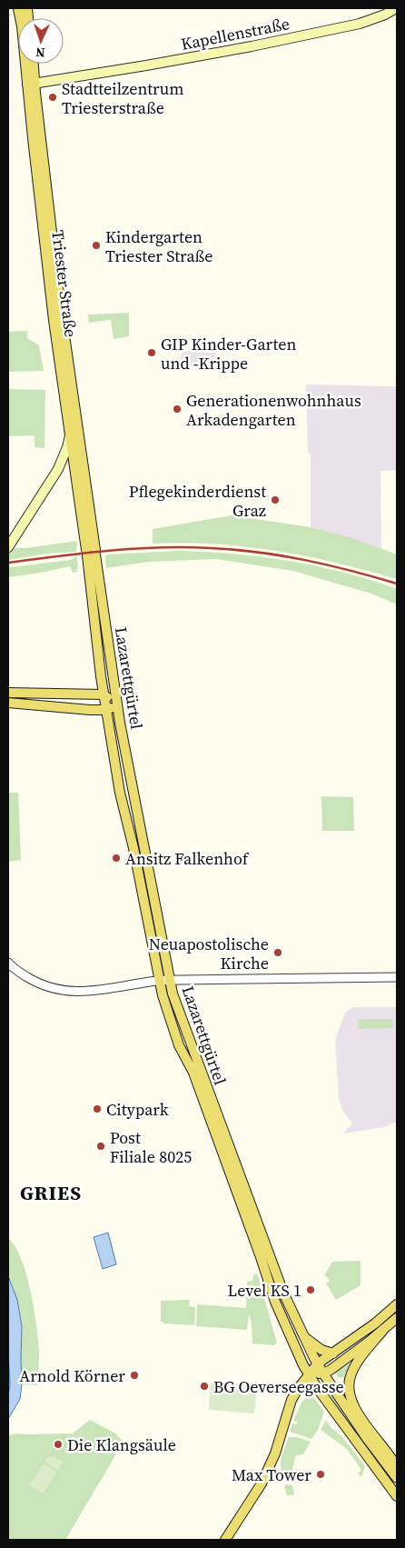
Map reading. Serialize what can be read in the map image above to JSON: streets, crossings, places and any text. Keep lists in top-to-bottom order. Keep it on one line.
{"streets":{"main road":["Kapellenstraße","Triester Straße","Lazarettgürtel"]},"crossings":[["Kapellenstraße","Triester Straße"],["Triester Straße","Lazarettgürtel"]],"districts":["GRIES"],"places":["Stadtteilzentrum Triesterstraße","Kindergarten Triester Straße","GIP Kinder-Garten und -Krippe","Generationenwohnhaus Arkadengarten","Pflegekinderdienst Graz","Ansitz Falkenhof","Neuapostolische Kirche","Citypark","Post Filiale 8025","Level KS 1","Arnold Körner","BG Oeverseegasse","Die Klangsäule","Max Tower"],"north":"bottom"}
